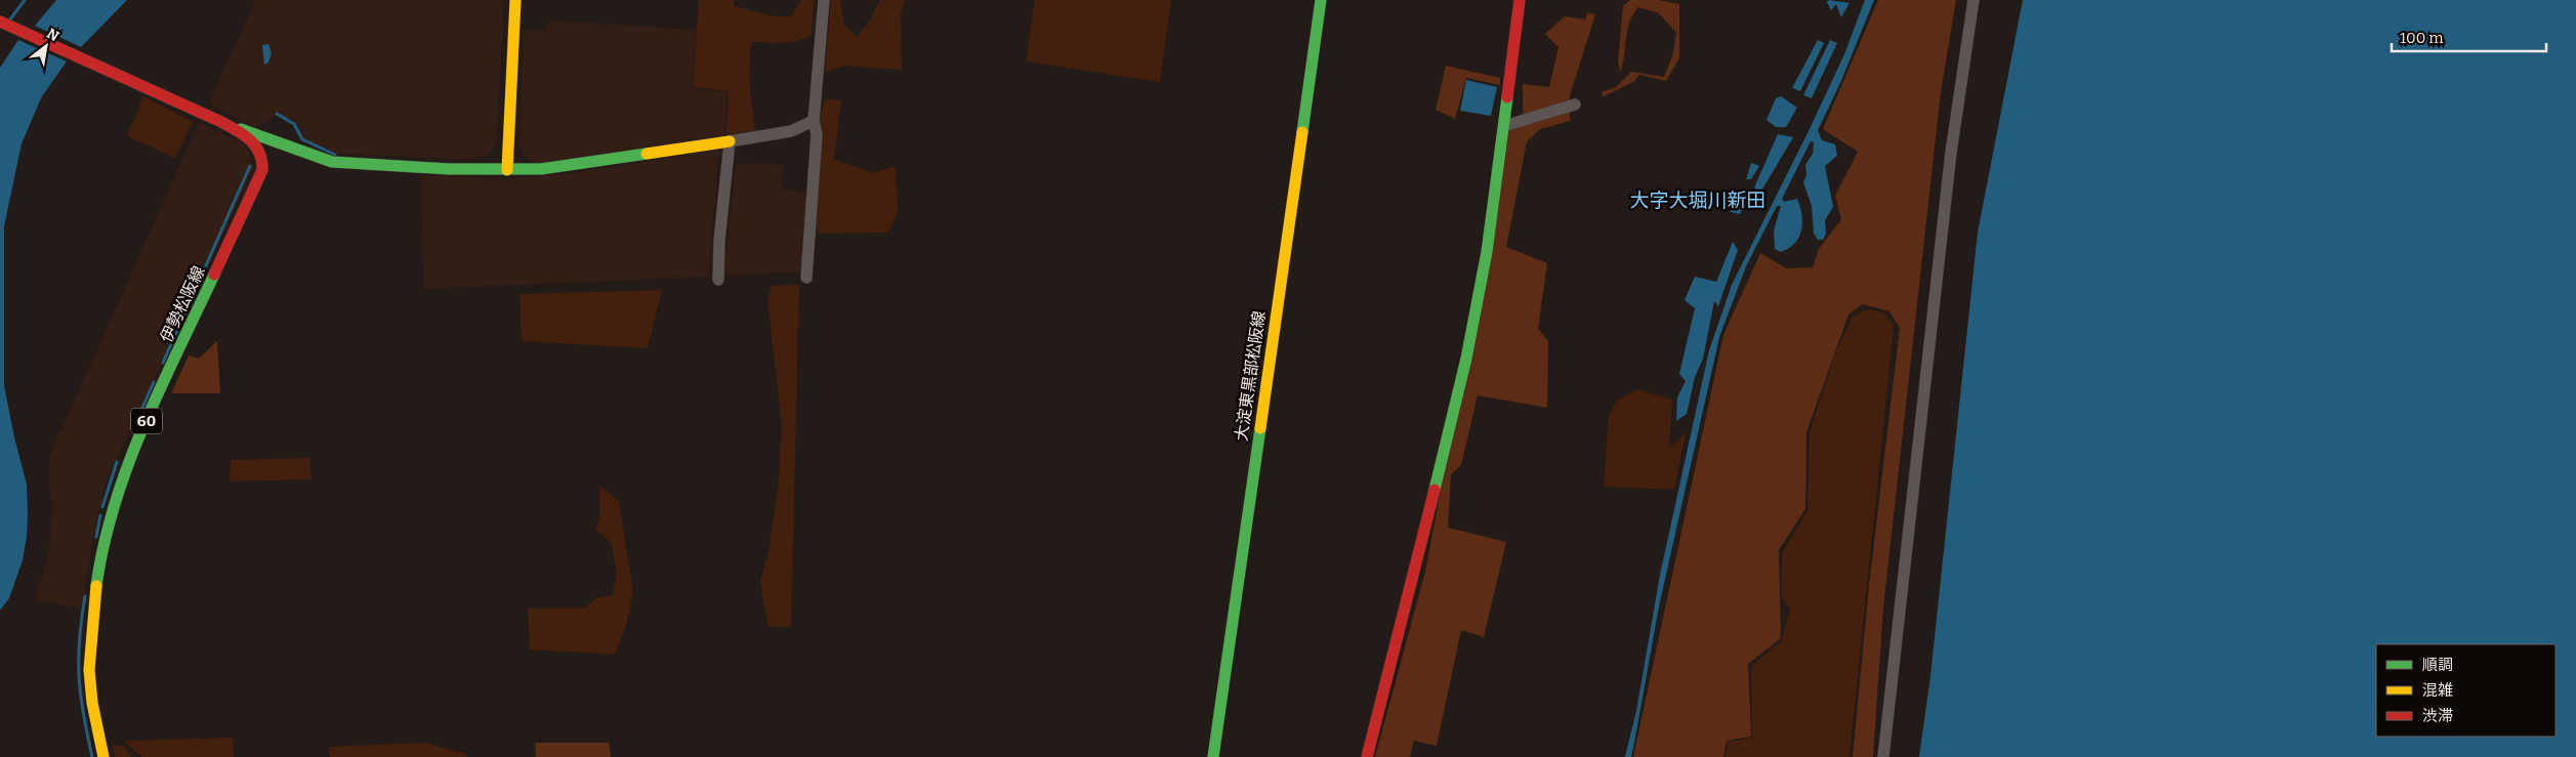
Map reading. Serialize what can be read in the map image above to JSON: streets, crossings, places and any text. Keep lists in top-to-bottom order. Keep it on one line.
{"streets":{"main road":["伊勢松阪線","大淀東黒部松阪線","60"]},"districts":["大字大堀川新田"],"legend":["順調","混雑","渋滞"],"scale_bar":"100 m","north":"top right"}
